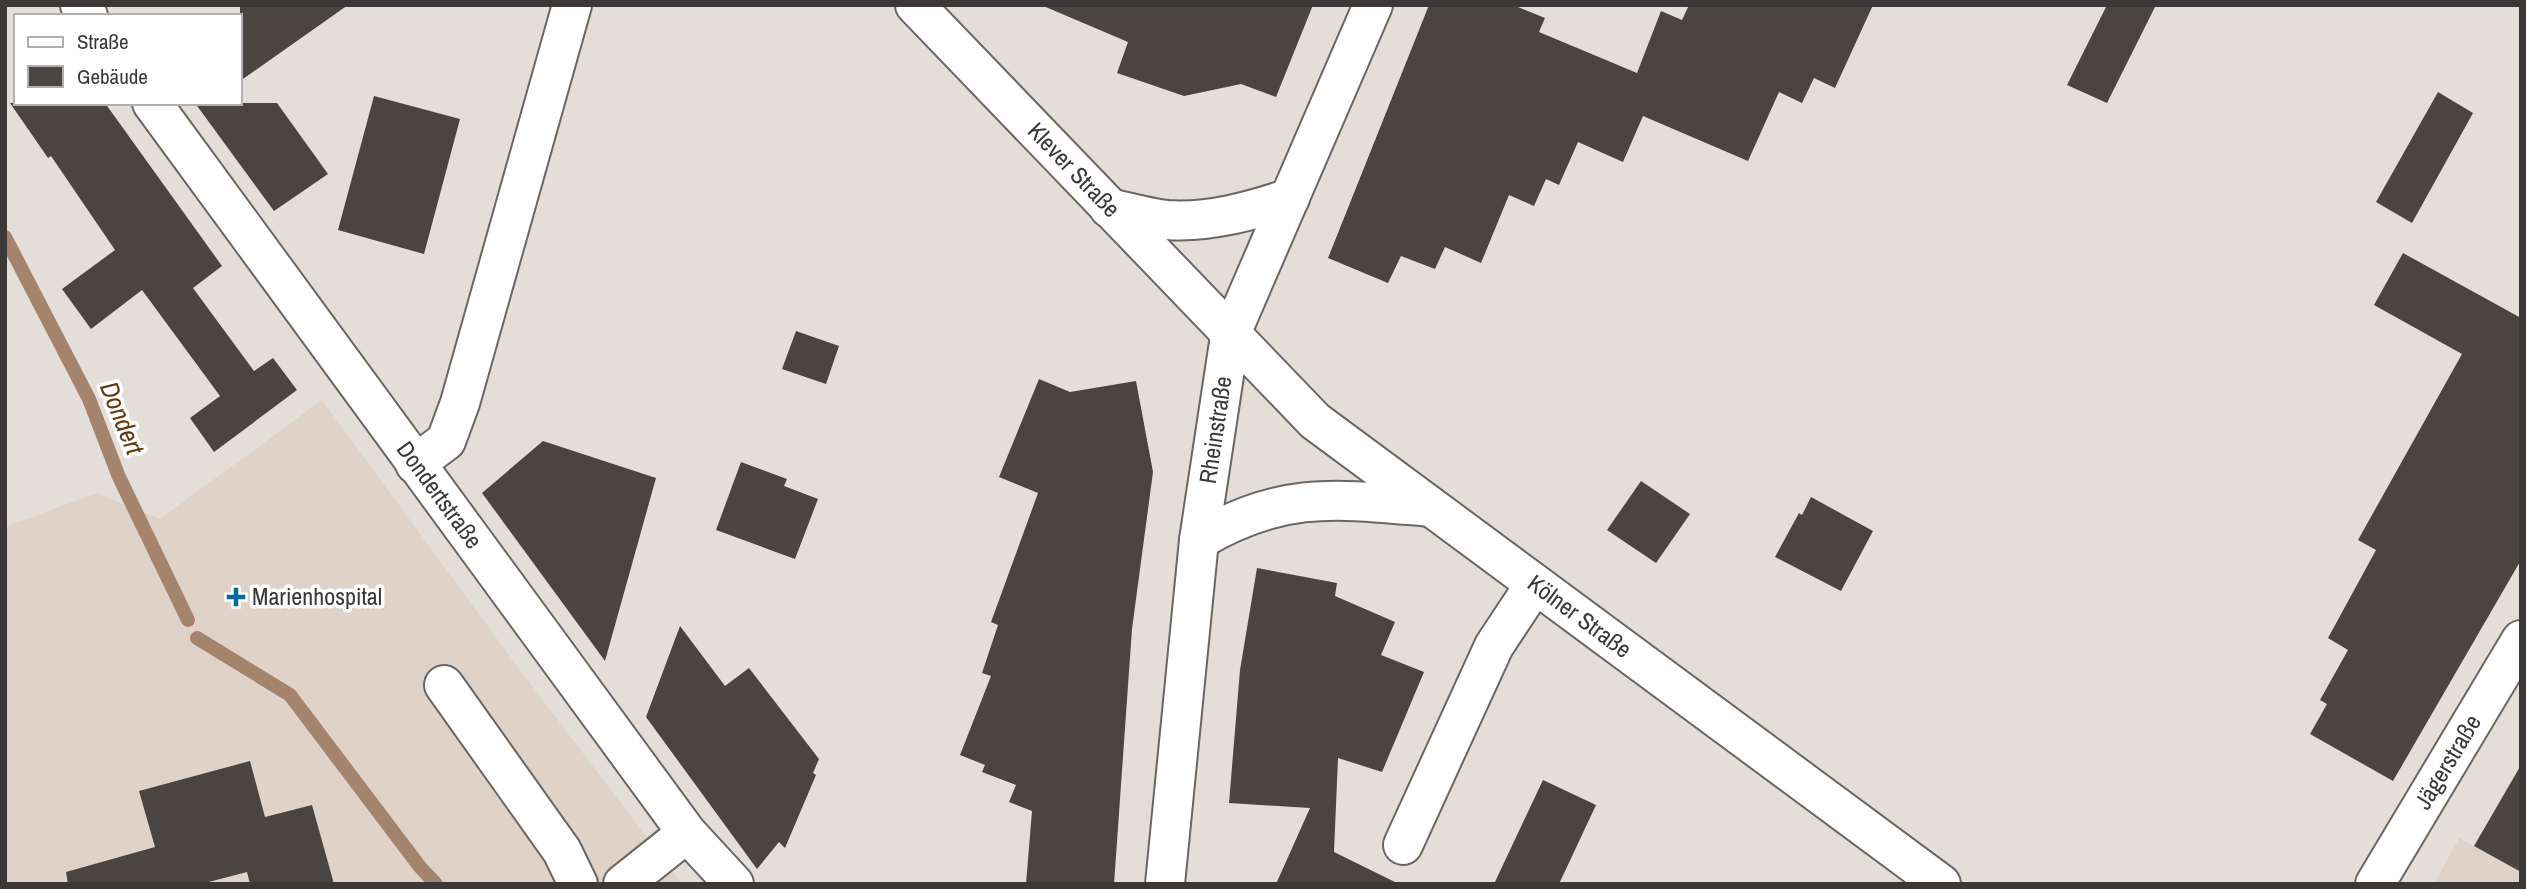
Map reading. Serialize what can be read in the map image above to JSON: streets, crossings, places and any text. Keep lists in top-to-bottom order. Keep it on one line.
{"streets":{"main road":["Klever Straße","Rheinstraße","Dondertstraße","Kölner Straße","Jägerstraße"]},"crossings":[["Klever Straße","Rheinstraße"],["Klever Straße","Kölner Straße"],["Rheinstraße","Kölner Straße"]],"water":["Dondert"],"places":{"health":["Marienhospital"]},"legend":["Straße","Gebäude"]}
